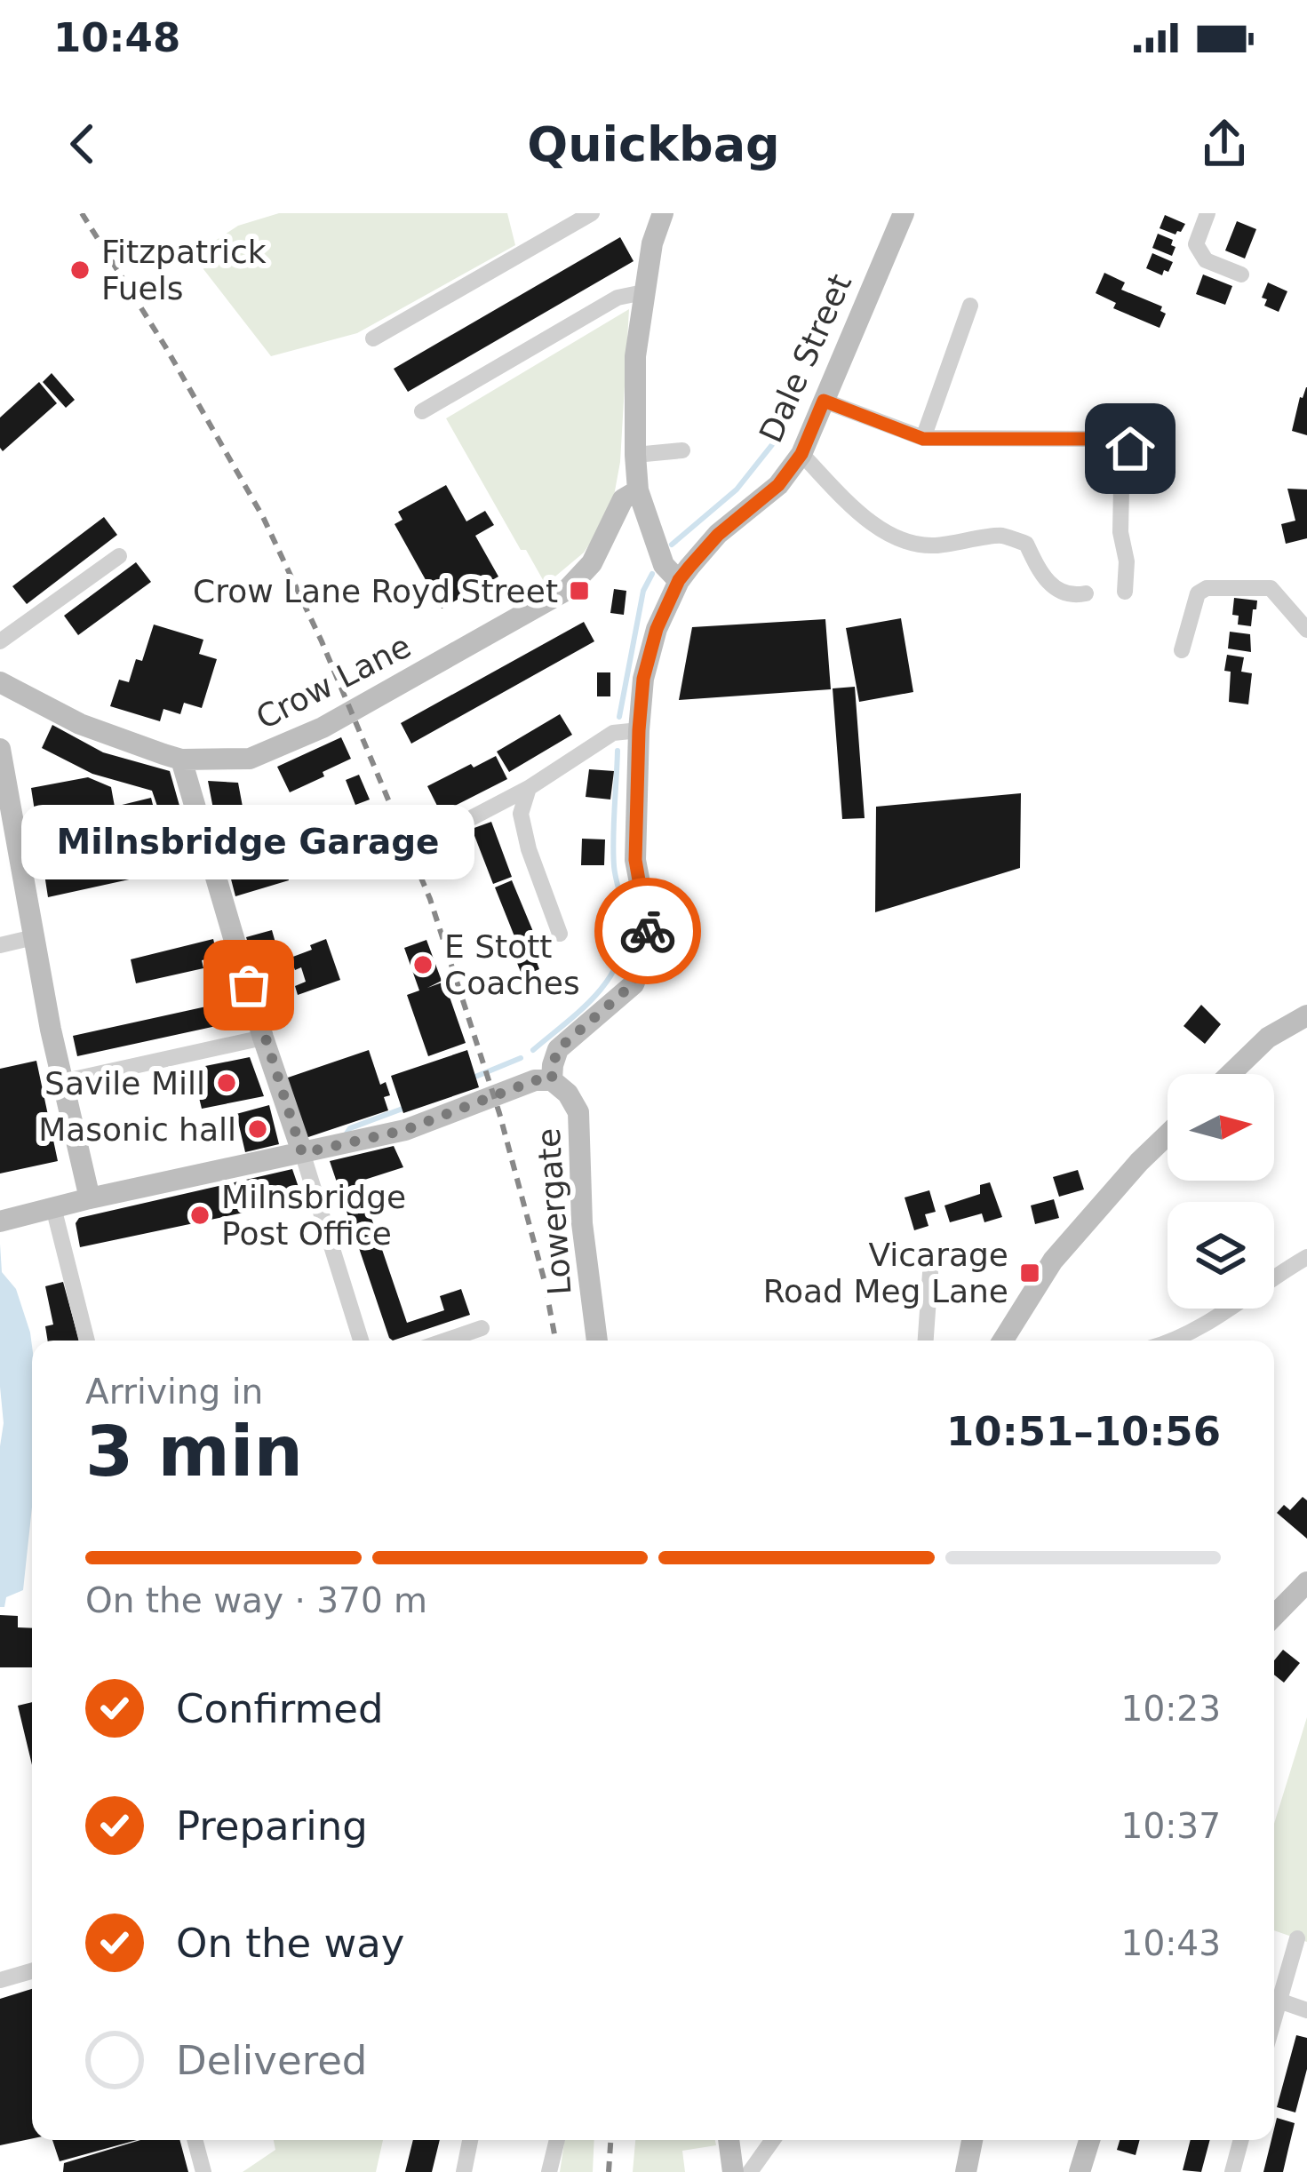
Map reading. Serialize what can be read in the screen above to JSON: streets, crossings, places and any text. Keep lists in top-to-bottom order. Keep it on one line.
{"streets":{"street":["Dale Street","Crow Lane","Lowergate"]},"crossings":[["Dale Street","Lowergate"]],"places":{"other":["Fitzpatrick Fuels","E Stott Coaches","Milnsbridge Garage","Savile Mill","Masonic hall","Milnsbridge Post Office"],"transit":["Crow Lane Royd Street","Vicarage Road Meg Lane"]},"north":"right","page":{"status":"10:48","header":"Quickbag","bubble":"Milnsbridge Garage","heading":["3 min","Arriving in","10:51–10:56"],"bar":"On the way · 370 m","list":[["Confirmed","10:23"],["Preparing","10:37"],["On the way","10:43"],"Delivered"]}}
